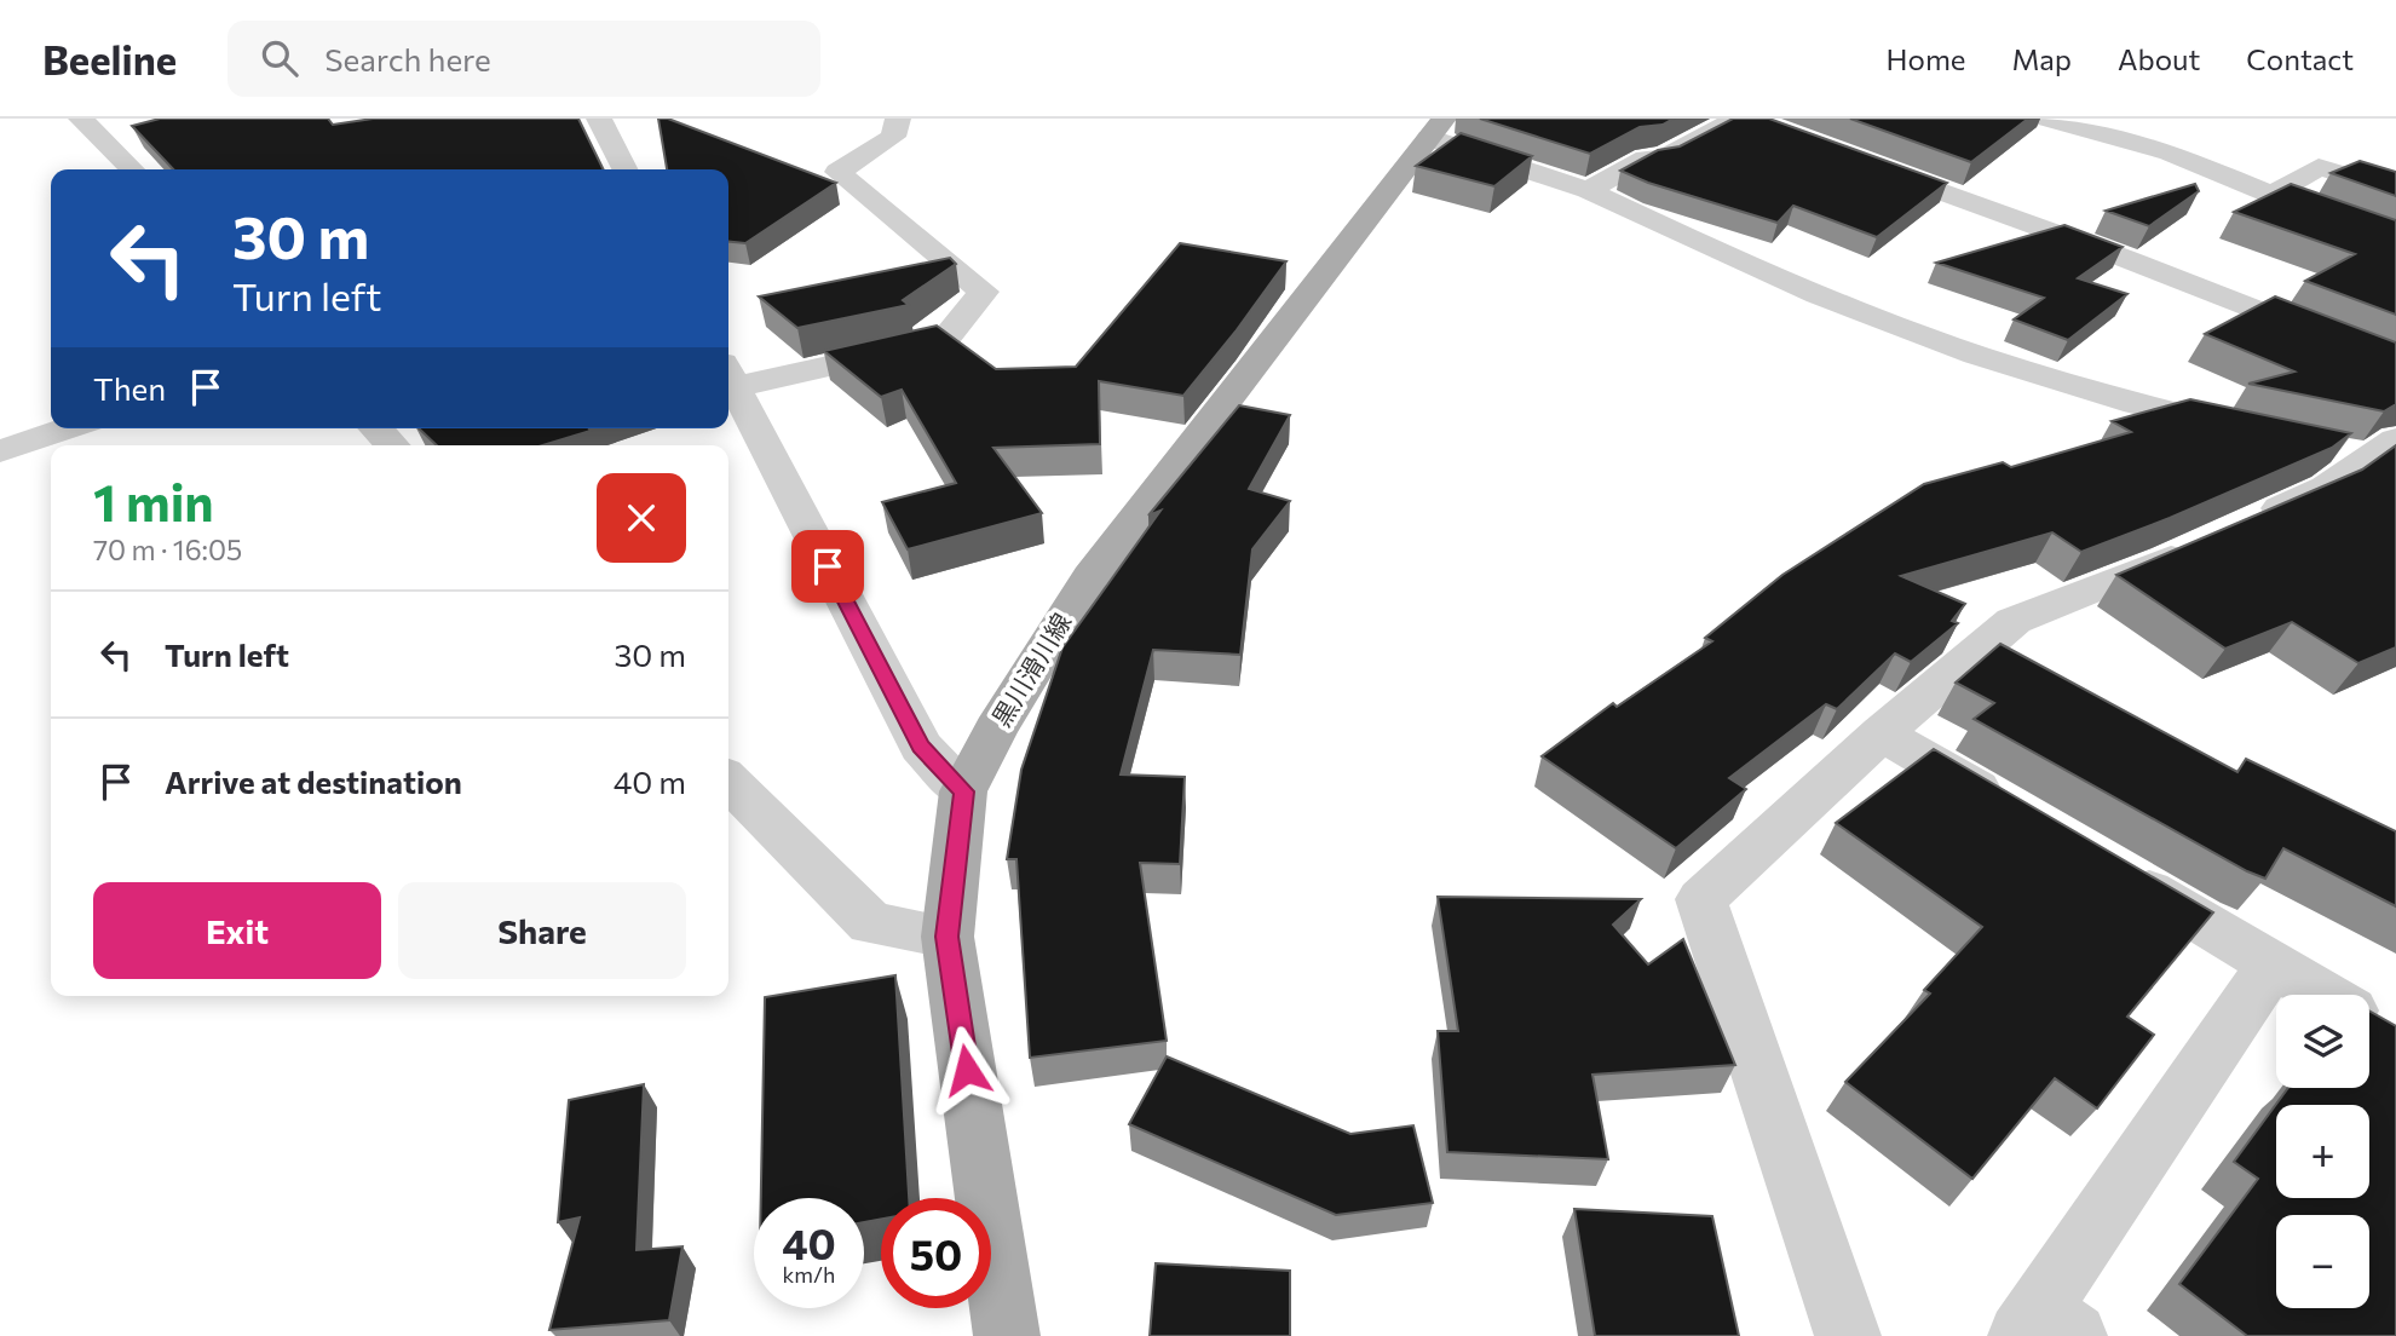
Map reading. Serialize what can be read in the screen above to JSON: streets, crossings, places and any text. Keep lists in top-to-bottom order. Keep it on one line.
{"streets":{"main road":["黒川滑川線"]},"page":{"header":"Beeline","search":"Search here","nav":["Home","Map","About","Contact"],"turn":["30 m","Turn left"],"then":"Then","heading":["1 min","70 m · 16:05"],"list":[{"name":"Turn left","value":"30 m"},{"name":"Arrive at destination","value":"40 m"}],"buttons":["Exit","Share"],"map_buttons":["+","−"],"speed":"40 km/h","limit":"50"}}
